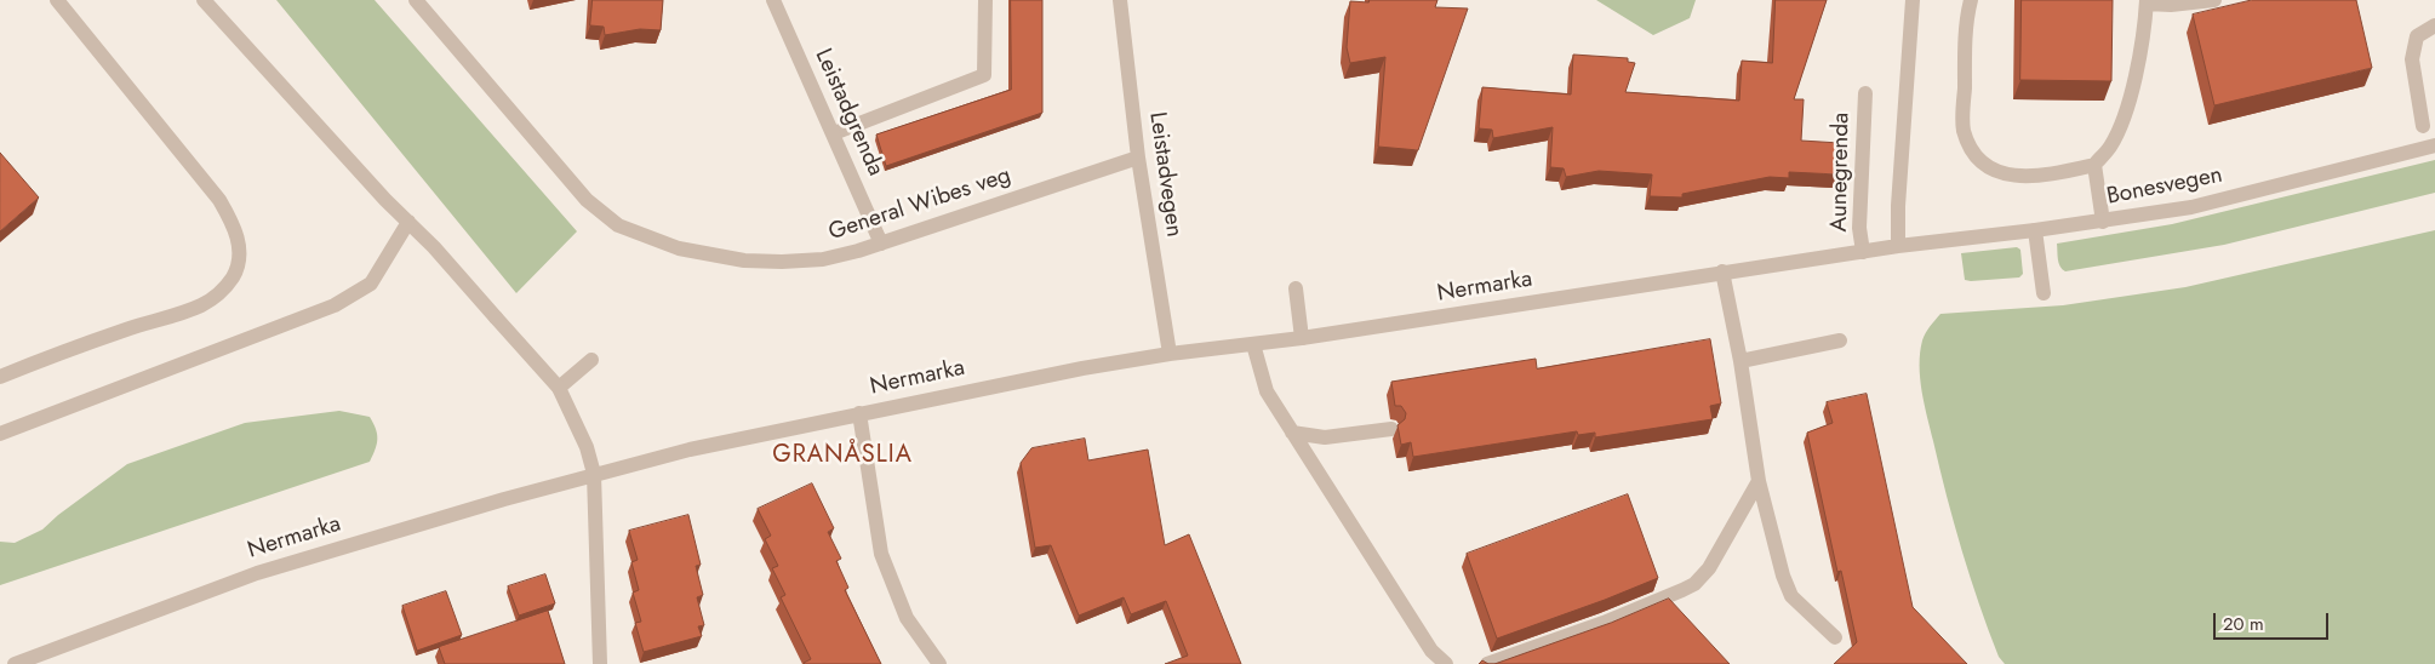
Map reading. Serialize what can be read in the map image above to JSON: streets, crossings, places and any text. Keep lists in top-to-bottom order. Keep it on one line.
{"streets":{"street":["Leistadgrenda","Aunegrenda","Leistadvegen","Bonesvegen","General Wibes veg","Nermarka"]},"crossings":[["Leistadgrenda","General Wibes veg"],["Aunegrenda","Nermarka"],["Leistadvegen","General Wibes veg"],["Leistadvegen","Nermarka"],["Bonesvegen","Nermarka"]],"districts":["GRANÅSLIA"],"scale_bar":"20 m"}
